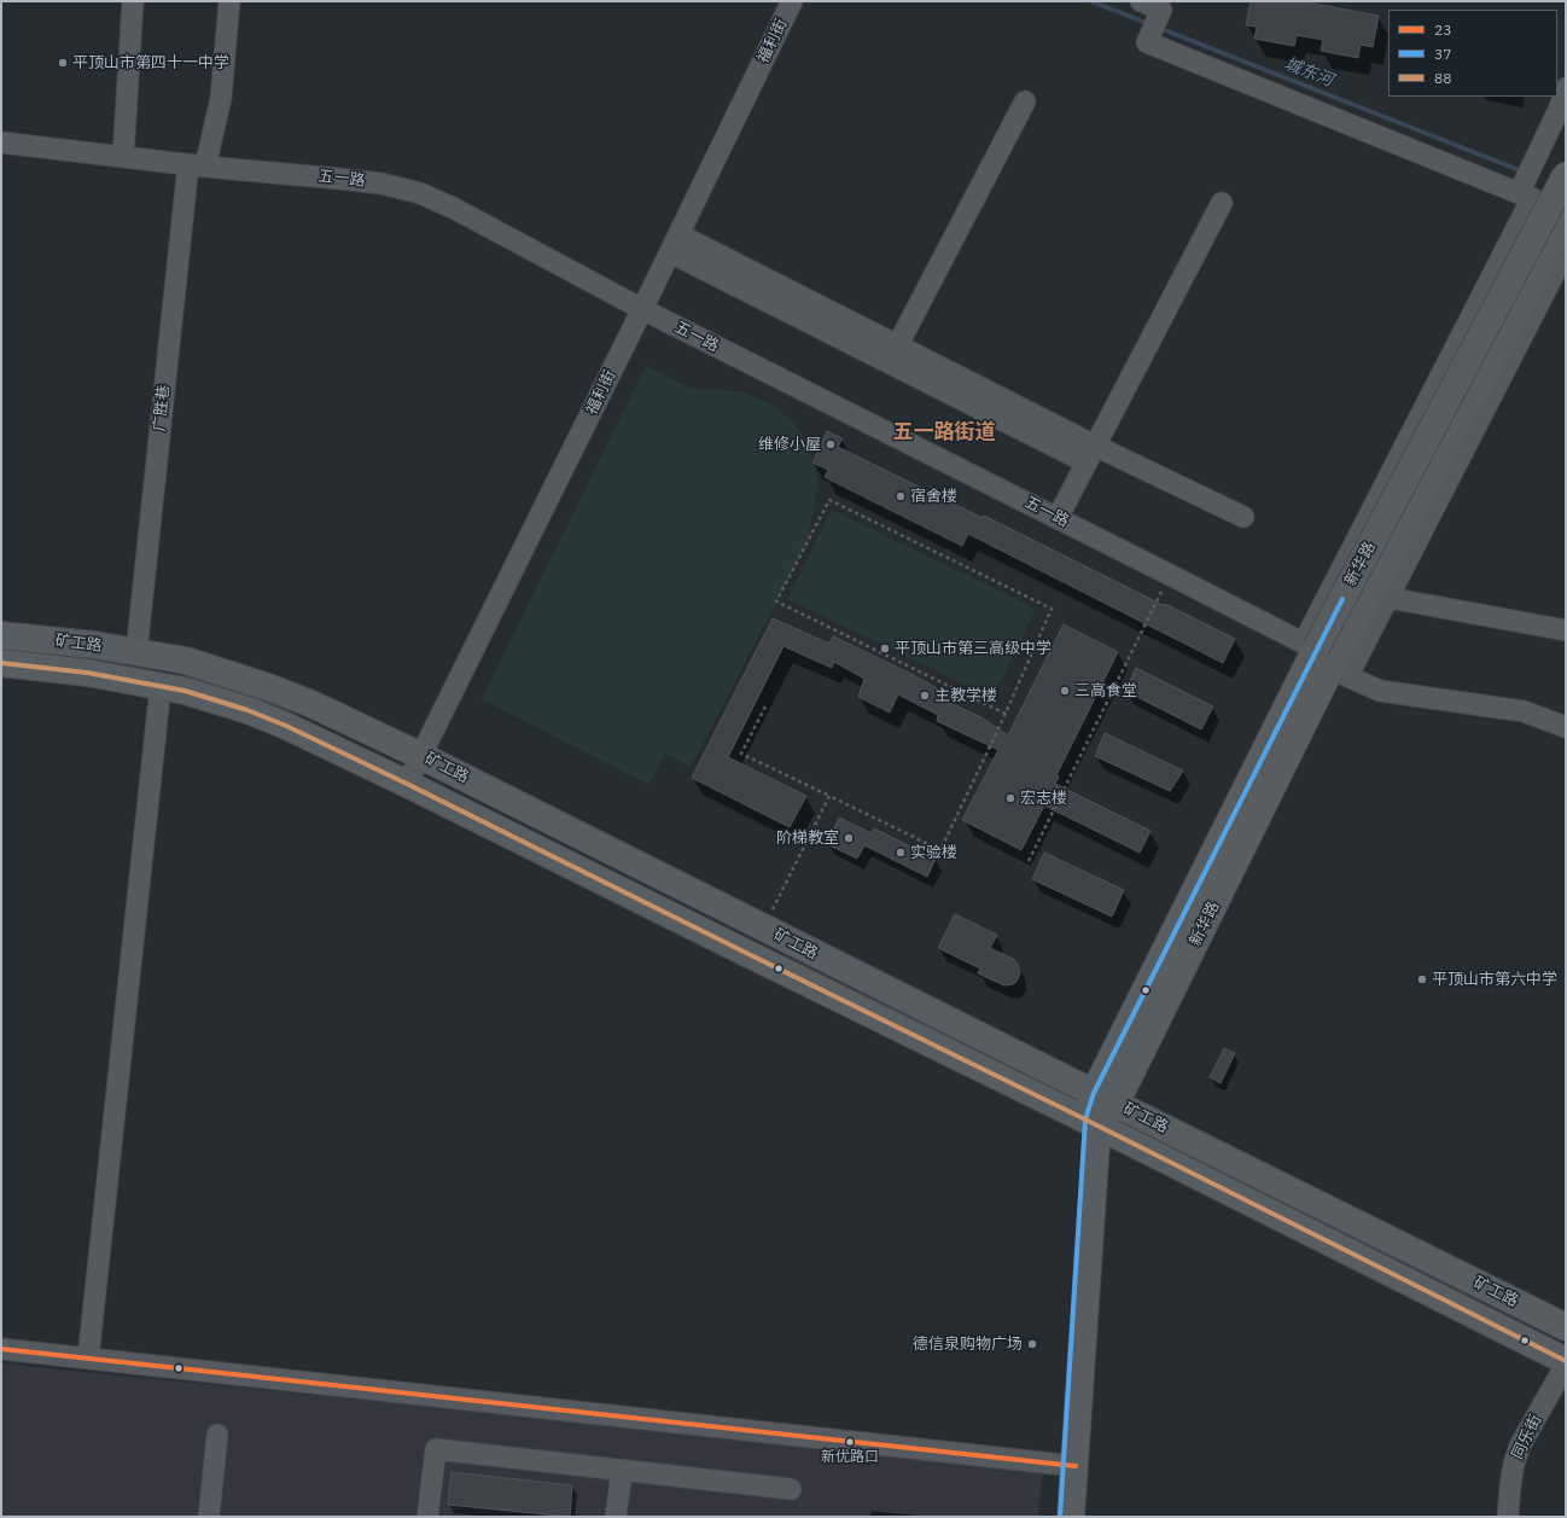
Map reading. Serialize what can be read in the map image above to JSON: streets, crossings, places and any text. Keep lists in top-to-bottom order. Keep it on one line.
{"streets":{"main road":["新华路","矿工路"],"street":["福利街","五一路","广胜巷","同乐街"]},"crossings":[["福利街","五一路"],["福利街","矿工路"],["五一路","广胜巷"],["五一路","新华路"],["广胜巷","矿工路"],["新华路","矿工路"],["矿工路","同乐街"]],"districts":["五一路街道"],"water":["城东河"],"places":["平顶山市第四十一中学","维修小屋","宿舍楼","平顶山市第三高级中学","三高食堂","主教学楼","宏志楼","阶梯教室","实验楼","平顶山市第六中学","德信泉购物广场","新优路口"],"lines":["transit line 37","transit line 88","transit line 23"],"legend":["23","37","88"]}
